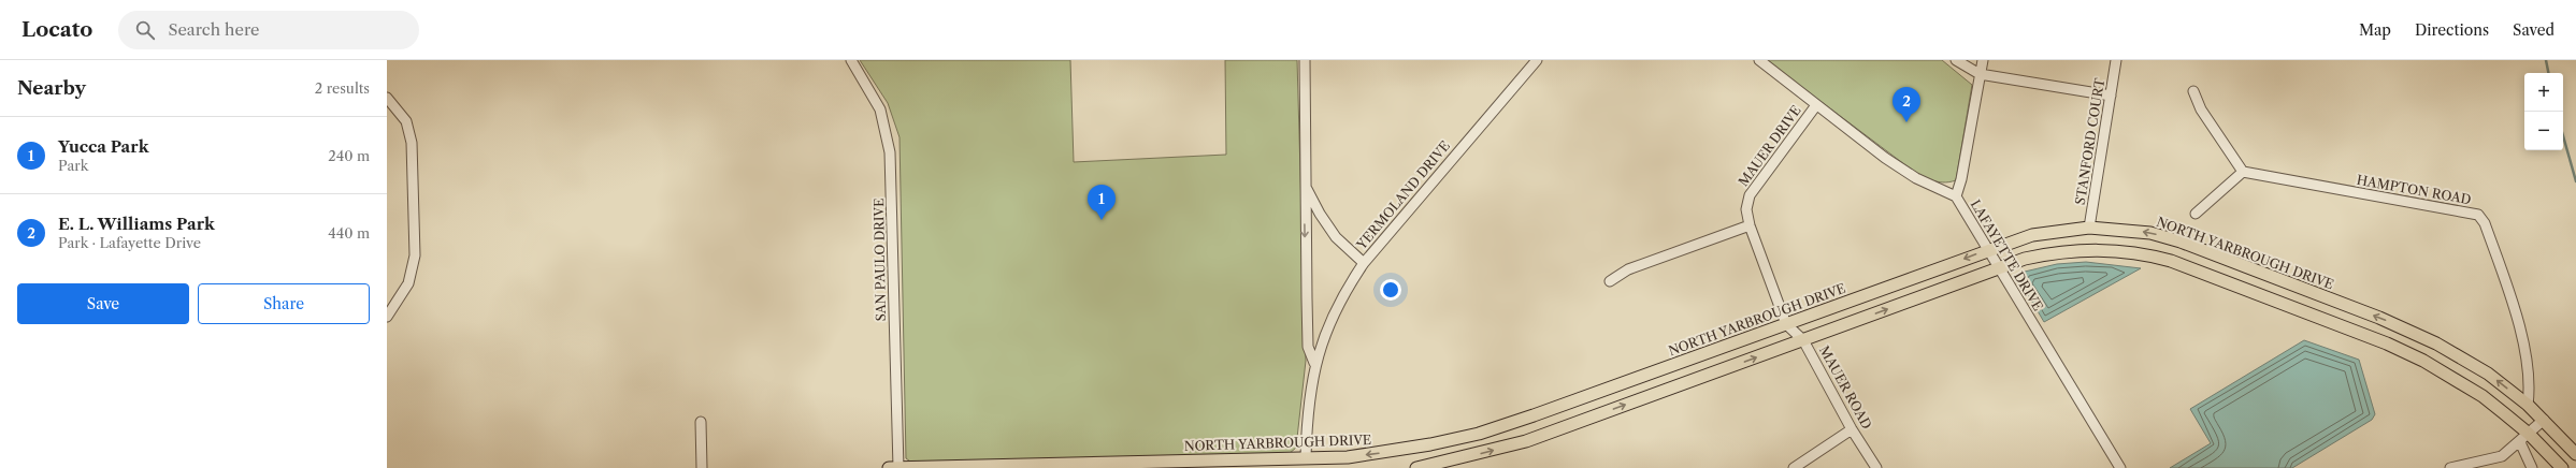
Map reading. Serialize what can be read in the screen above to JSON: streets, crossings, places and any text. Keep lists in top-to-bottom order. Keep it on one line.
{"streets":{"main road":["NORTH YARBROUGH DRIVE"],"street":["STANFORD COURT","MAUER DRIVE","HAMPTON ROAD","YERMOLAND DRIVE","LAFAYETTE DRIVE","SAN PAULO DRIVE","MAUER ROAD"]},"crossings":[["STANFORD COURT","NORTH YARBROUGH DRIVE"],["MAUER DRIVE","NORTH YARBROUGH DRIVE"],["MAUER DRIVE","LAFAYETTE DRIVE"],["MAUER DRIVE","MAUER ROAD"],["HAMPTON ROAD","NORTH YARBROUGH DRIVE"],["YERMOLAND DRIVE","NORTH YARBROUGH DRIVE"],["NORTH YARBROUGH DRIVE","LAFAYETTE DRIVE"],["NORTH YARBROUGH DRIVE","SAN PAULO DRIVE"],["NORTH YARBROUGH DRIVE","MAUER ROAD"]],"page":{"header":"Locato","search":"Search here","nav":["Map","Directions","Saved"],"heading":["Nearby","2 results"],"map_buttons":["+","−"],"pins":["2","1"],"list":[{"mark":"1","name":"Yucca Park","note":"Park","value":"240 m"},{"mark":"2","name":"E. L. Williams Park","note":"Park · Lafayette Drive","value":"440 m"}],"buttons":["Save","Share"]}}
